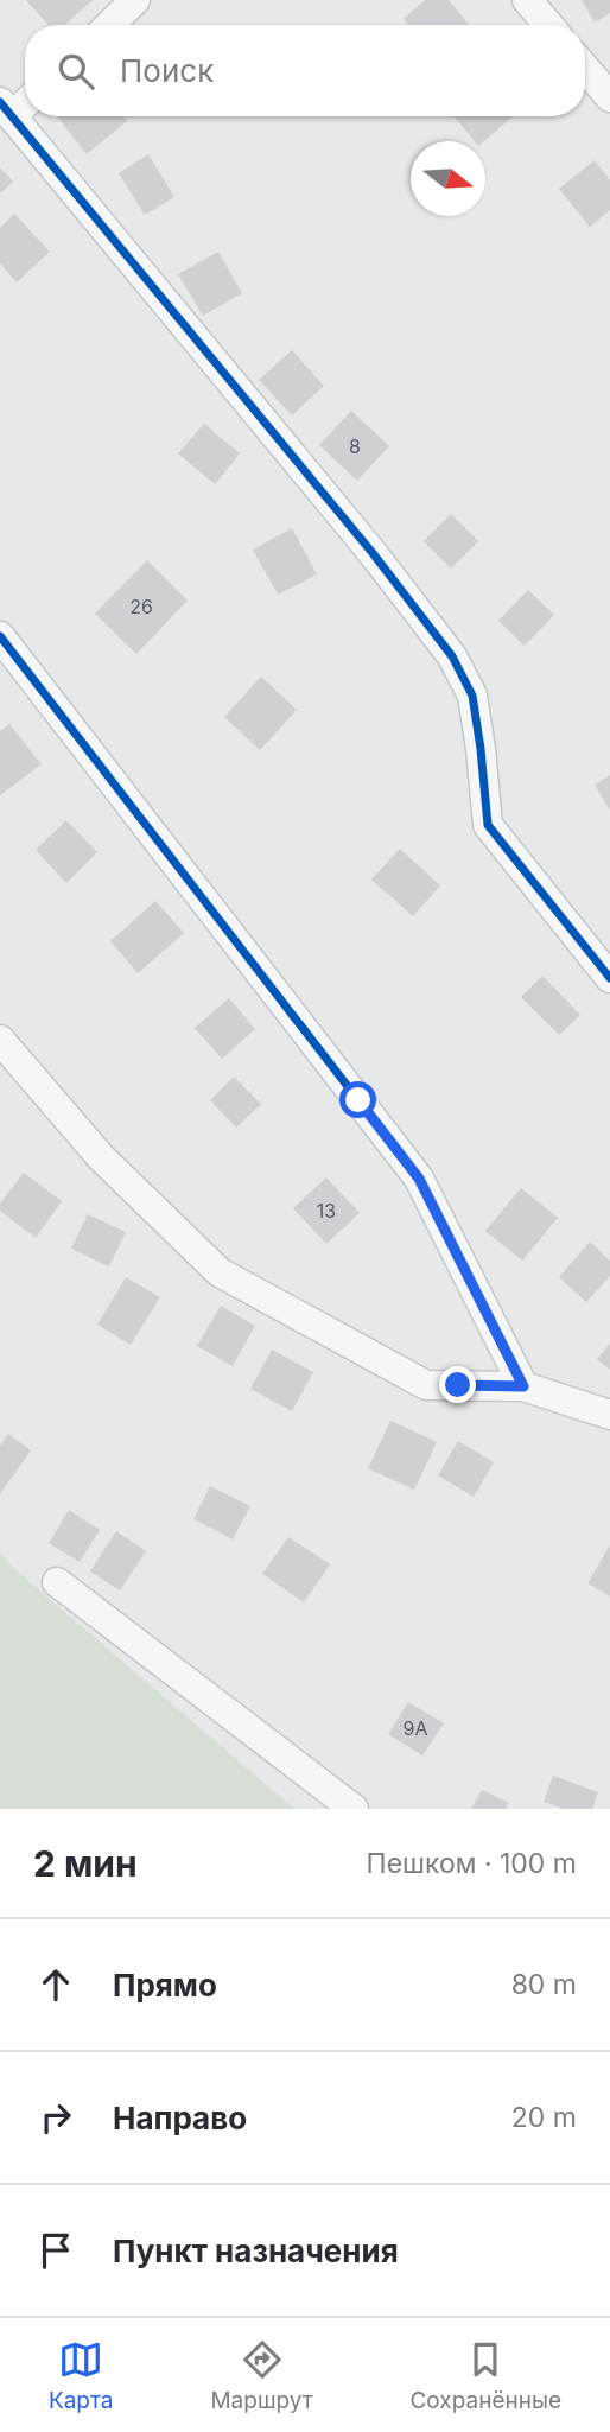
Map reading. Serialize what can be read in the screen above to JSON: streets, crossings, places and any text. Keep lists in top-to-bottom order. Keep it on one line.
{"house_numbers":["8","26","13","9А"],"north":"right","page":{"search":"Поиск","heading":["2 мин","Пешком · 100 m"],"list":[["Прямо","80 m"],["Направо","20 m"],"Пункт назначения"],"nav":["Карта","Маршрут","Сохранённые"]}}
